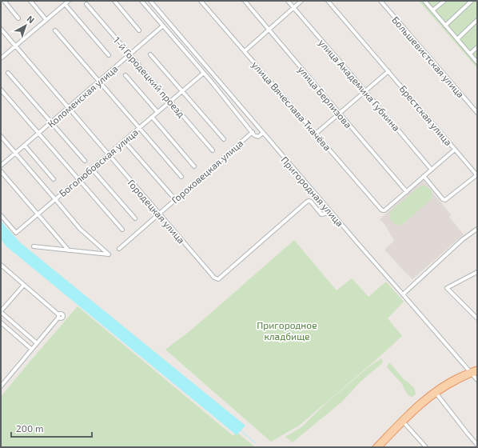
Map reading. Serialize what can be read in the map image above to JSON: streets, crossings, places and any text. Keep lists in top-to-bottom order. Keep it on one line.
{"streets":{"street":["Большевистская улица","1-й Городецкий проезд","улица Академика Губкина","Коломенская улица","улица Берлизова","улица Вячеслава Ткачёва","Брестская улица","Боголюбовская улица","Гороховецкая улица","Пригородная улица","Городецкая улица"]},"crossings":[["1-й Городецкий проезд","Коломенская улица"],["1-й Городецкий проезд","Боголюбовская улица"],["Коломенская улица","Городецкая улица"],["улица Берлизова","улица Вячеслава Ткачёва"],["Боголюбовская улица","Городецкая улица"],["Гороховецкая улица","Городецкая улица"],["Пригородная улица","Городецкая улица"]],"parks":["Пригородное кладбище"],"scale_bar":"200 m","north":"top right"}
